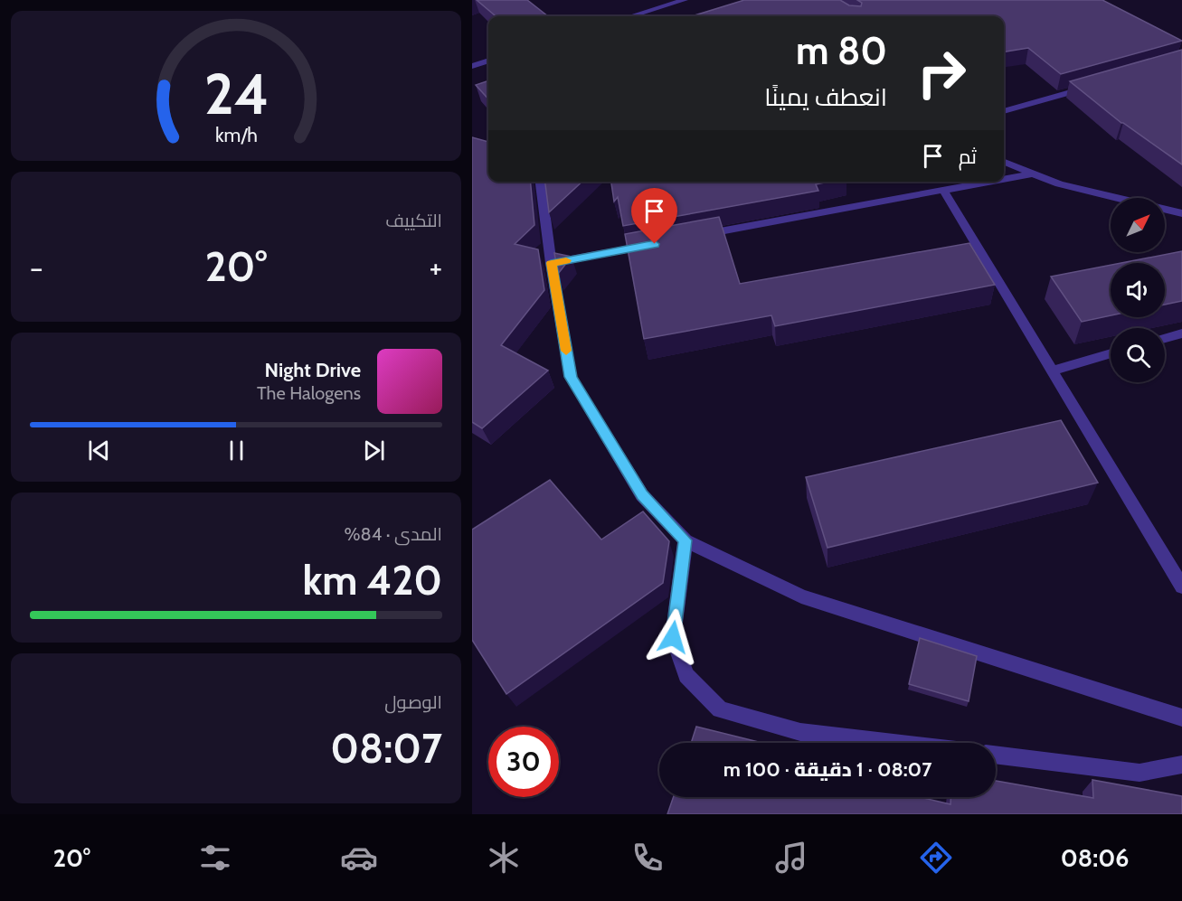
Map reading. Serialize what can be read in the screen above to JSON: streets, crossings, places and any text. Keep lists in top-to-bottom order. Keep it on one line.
{"north":"top right","page":{"turn":["80 m","انعطف يمينًا"],"then":"ثم","tile":["التكييف",["المدى · 84%","420 km"],["الوصول","08:07"]],"heat":["−","20°","+"],"song":["Night Drive","The Halogens"],"limit":"30","trip":"08:07 · 1 دقيقة · 100 m","tabs":["08:06","20°"],"gauge":["24","km/h"]}}
